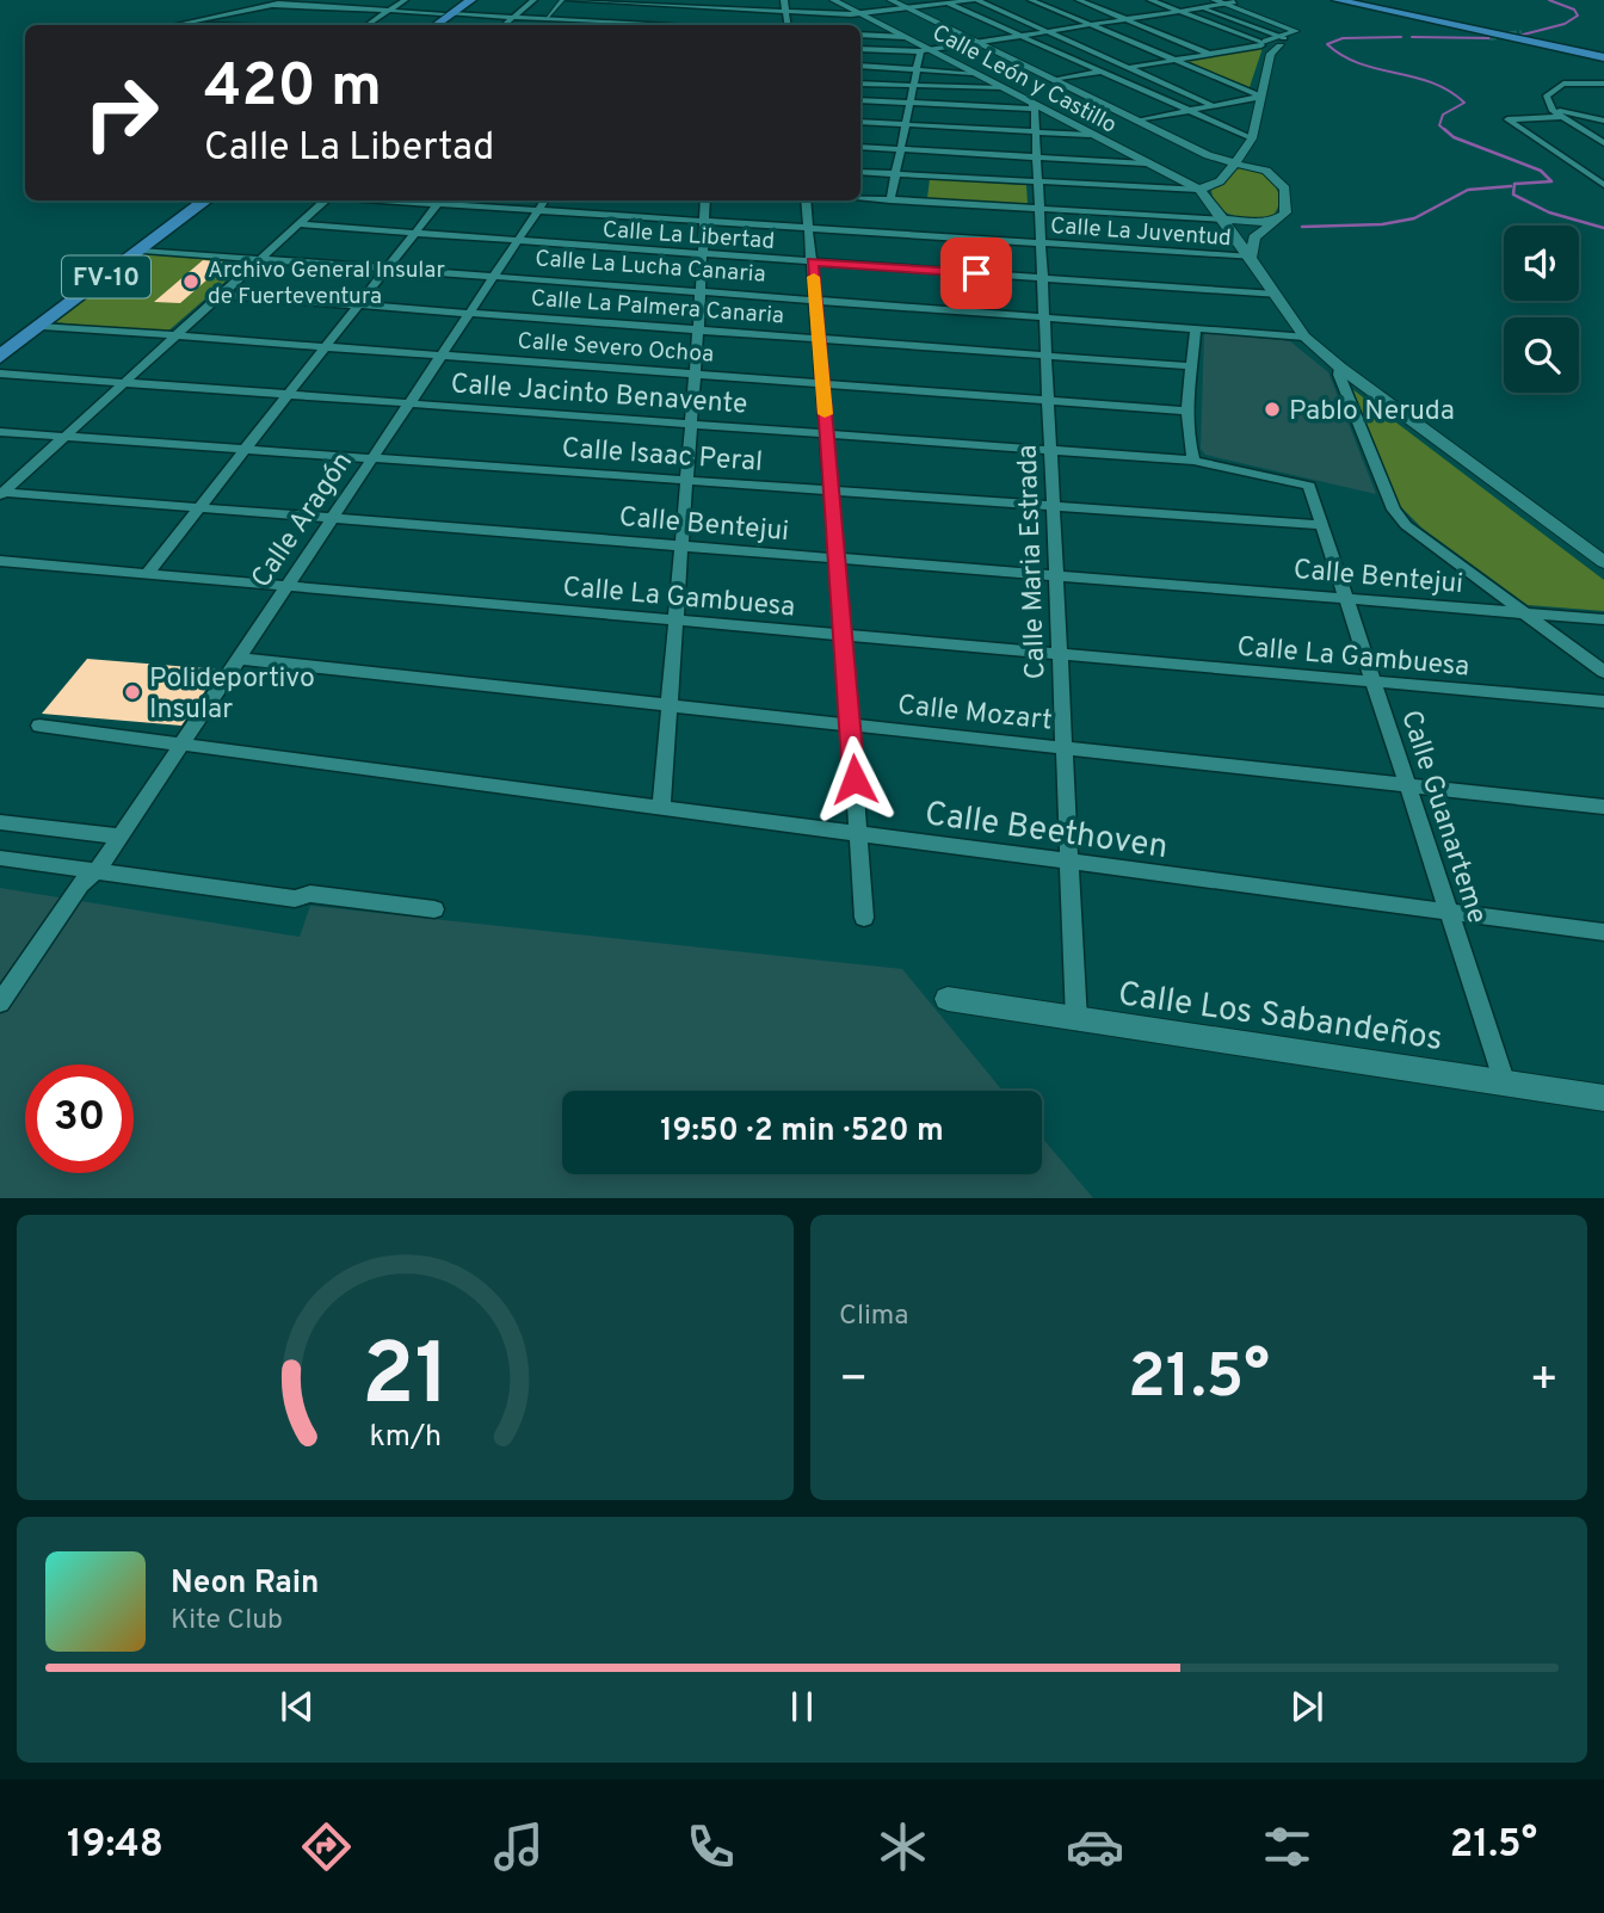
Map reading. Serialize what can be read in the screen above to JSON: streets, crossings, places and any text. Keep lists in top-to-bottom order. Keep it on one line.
{"streets":{"main road":["FV-10"],"street":["Calle León y Castillo","Calle La Juventud","Calle La Libertad","Calle La Lucha Canaria","Calle La Palmera Canaria","Calle Severo Ochoa","Calle Jacinto Benavente","Calle Isaac Peral","Calle Aragón","Calle Bentejui","Calle Maria Estrada","Calle La Gambuesa","Calle Mozart","Calle Guanarteme","Calle Beethoven","Calle Los Sabandeños"]},"crossings":[["Calle León y Castillo","Calle Maria Estrada"],["Calle La Juventud","Calle Aragón"],["Calle La Juventud","Calle Maria Estrada"],["Calle La Libertad","Calle Aragón"],["Calle La Libertad","Calle Maria Estrada"],["Calle La Lucha Canaria","FV-10"],["Calle La Lucha Canaria","Calle Aragón"],["Calle La Lucha Canaria","Calle Maria Estrada"],["FV-10","Calle Severo Ochoa"],["Calle La Palmera Canaria","Calle Aragón"],["Calle La Palmera Canaria","Calle Maria Estrada"],["Calle Severo Ochoa","Calle Aragón"],["Calle Severo Ochoa","Calle Maria Estrada"],["Calle Jacinto Benavente","Calle Aragón"],["Calle Jacinto Benavente","Calle Maria Estrada"],["Calle Jacinto Benavente","Calle Guanarteme"],["Calle Isaac Peral","Calle Aragón"],["Calle Isaac Peral","Calle Maria Estrada"],["Calle Isaac Peral","Calle Guanarteme"],["Calle Aragón","Calle Bentejui"],["Calle Aragón","Calle La Gambuesa"],["Calle Aragón","Calle Mozart"],["Calle Aragón","Calle Beethoven"],["Calle Bentejui","Calle Maria Estrada"],["Calle Bentejui","Calle Guanarteme"],["Calle Maria Estrada","Calle La Gambuesa"],["Calle Maria Estrada","Calle Mozart"],["Calle Maria Estrada","Calle Beethoven"],["Calle Maria Estrada","Calle Los Sabandeños"],["Calle La Gambuesa","Calle Guanarteme"],["Calle Mozart","Calle Guanarteme"],["Calle Guanarteme","Calle Beethoven"],["Calle Guanarteme","Calle Los Sabandeños"]],"places":["Archivo General Insular de Fuerteventura","Pablo Neruda","Polideportivo Insular"],"page":{"turn":["420 m","Calle La Libertad"],"limit":"30","trip":"19:50 · 2 min · 520 m","tile":"Clima","heat":["−","21.5°","+"],"song":["Neon Rain","Kite Club"],"tabs":["19:48","21.5°"],"gauge":["21","km/h"]}}
